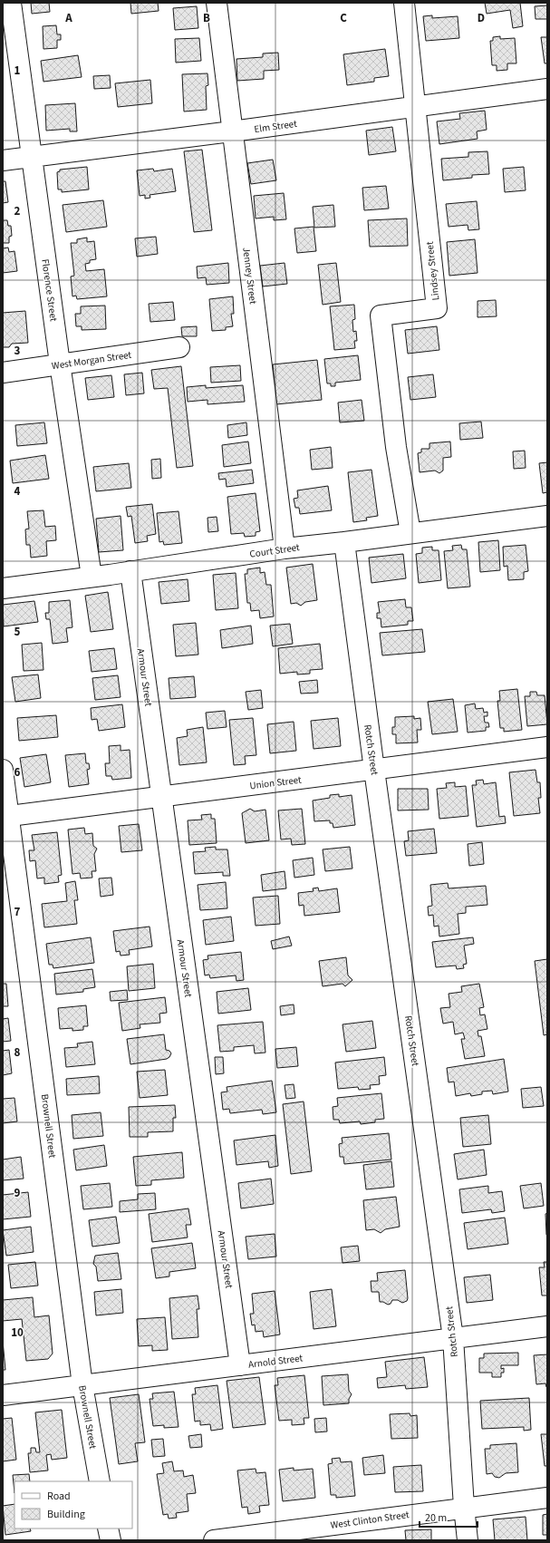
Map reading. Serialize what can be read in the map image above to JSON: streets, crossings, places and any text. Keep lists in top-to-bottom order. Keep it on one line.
{"streets":{"street":["Elm Street","Lindsey Street","Jenney Street","Florence Street","West Morgan Street","Court Street","Armour Street","Rotch Street","Union Street","Brownell Street","Arnold Street","West Clinton Street"]},"crossings":[["Elm Street","Lindsey Street"],["Elm Street","Jenney Street"],["Elm Street","Florence Street"],["Lindsey Street","Court Street"],["Jenney Street","Court Street"],["Florence Street","West Morgan Street"],["Florence Street","Court Street"],["Court Street","Armour Street"],["Court Street","Rotch Street"],["Armour Street","Union Street"],["Armour Street","Arnold Street"],["Rotch Street","Union Street"],["Rotch Street","Arnold Street"],["Rotch Street","West Clinton Street"],["Union Street","Brownell Street"],["Brownell Street","Arnold Street"]],"legend":["Road","Building"],"scale_bar":"20 m","grid":{"columns":["A","B","C","D"],"rows":["1","2","3","4","5","6","7","8","9","10"]}}
